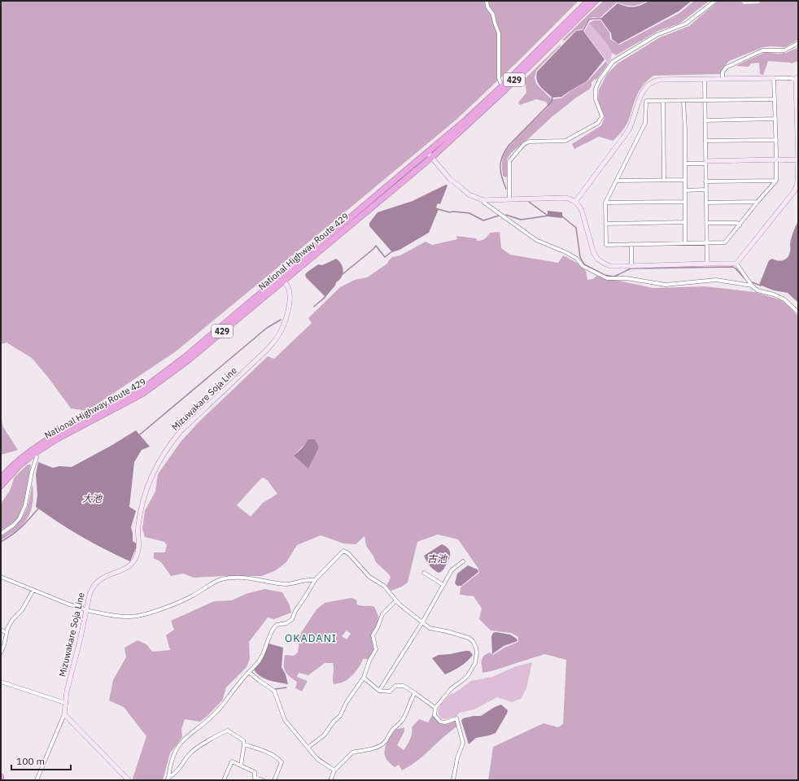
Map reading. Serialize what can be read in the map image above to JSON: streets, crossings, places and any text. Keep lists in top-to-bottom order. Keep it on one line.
{"streets":{"highway":["429","National Highway Route 429"],"street":["Mizuwakare Soja Line"]},"crossings":[["National Highway Route 429","Mizuwakare Soja Line"]],"districts":["OKADANI"],"water":["大池","古池"],"scale_bar":"100 m"}
